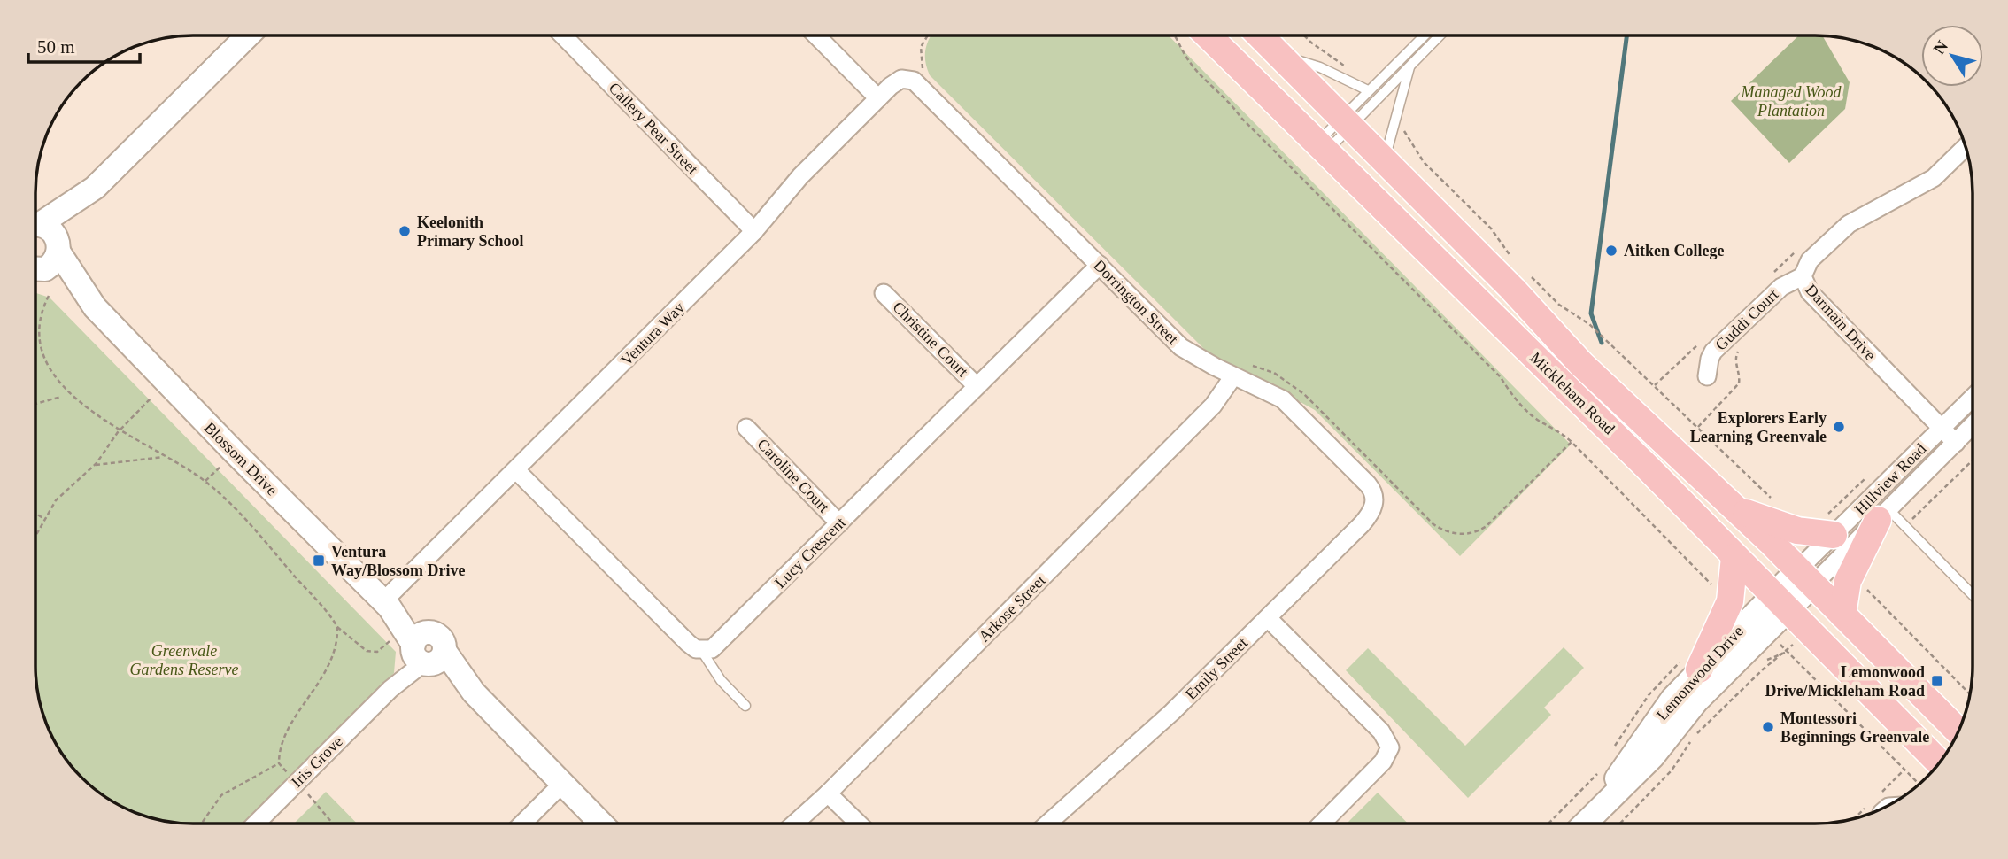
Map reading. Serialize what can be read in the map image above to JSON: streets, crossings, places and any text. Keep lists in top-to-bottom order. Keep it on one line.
{"streets":{"main road":["Mickleham Road"],"street":["Callery Pear Street","Dorrington Street","Guddi Court","Darmain Drive","Ventura Way","Christine Court","Blossom Drive","Caroline Court","Hillview Road","Lucy Crescent","Arkose Street","Emily Street","Lemonwood Drive","Iris Grove"]},"crossings":[["Callery Pear Street","Ventura Way"],["Dorrington Street","Ventura Way"],["Dorrington Street","Lucy Crescent"],["Dorrington Street","Arkose Street"],["Dorrington Street","Emily Street"],["Guddi Court","Darmain Drive"],["Darmain Drive","Hillview Road"],["Ventura Way","Blossom Drive"],["Christine Court","Lucy Crescent"],["Mickleham Road","Hillview Road"],["Mickleham Road","Lemonwood Drive"],["Blossom Drive","Iris Grove"],["Caroline Court","Lucy Crescent"],["Hillview Road","Lemonwood Drive"]],"parks":["Managed Wood Plantation","Greenvale Gardens Reserve"],"places":{"other":["Keelonith Primary School","Aitken College","Explorers Early Learning Greenvale","Montessori Beginnings Greenvale"],"transit":["Ventura Way/Blossom Drive","Lemonwood Drive/Mickleham Road"]},"scale_bar":"50 m","north":"top left"}
